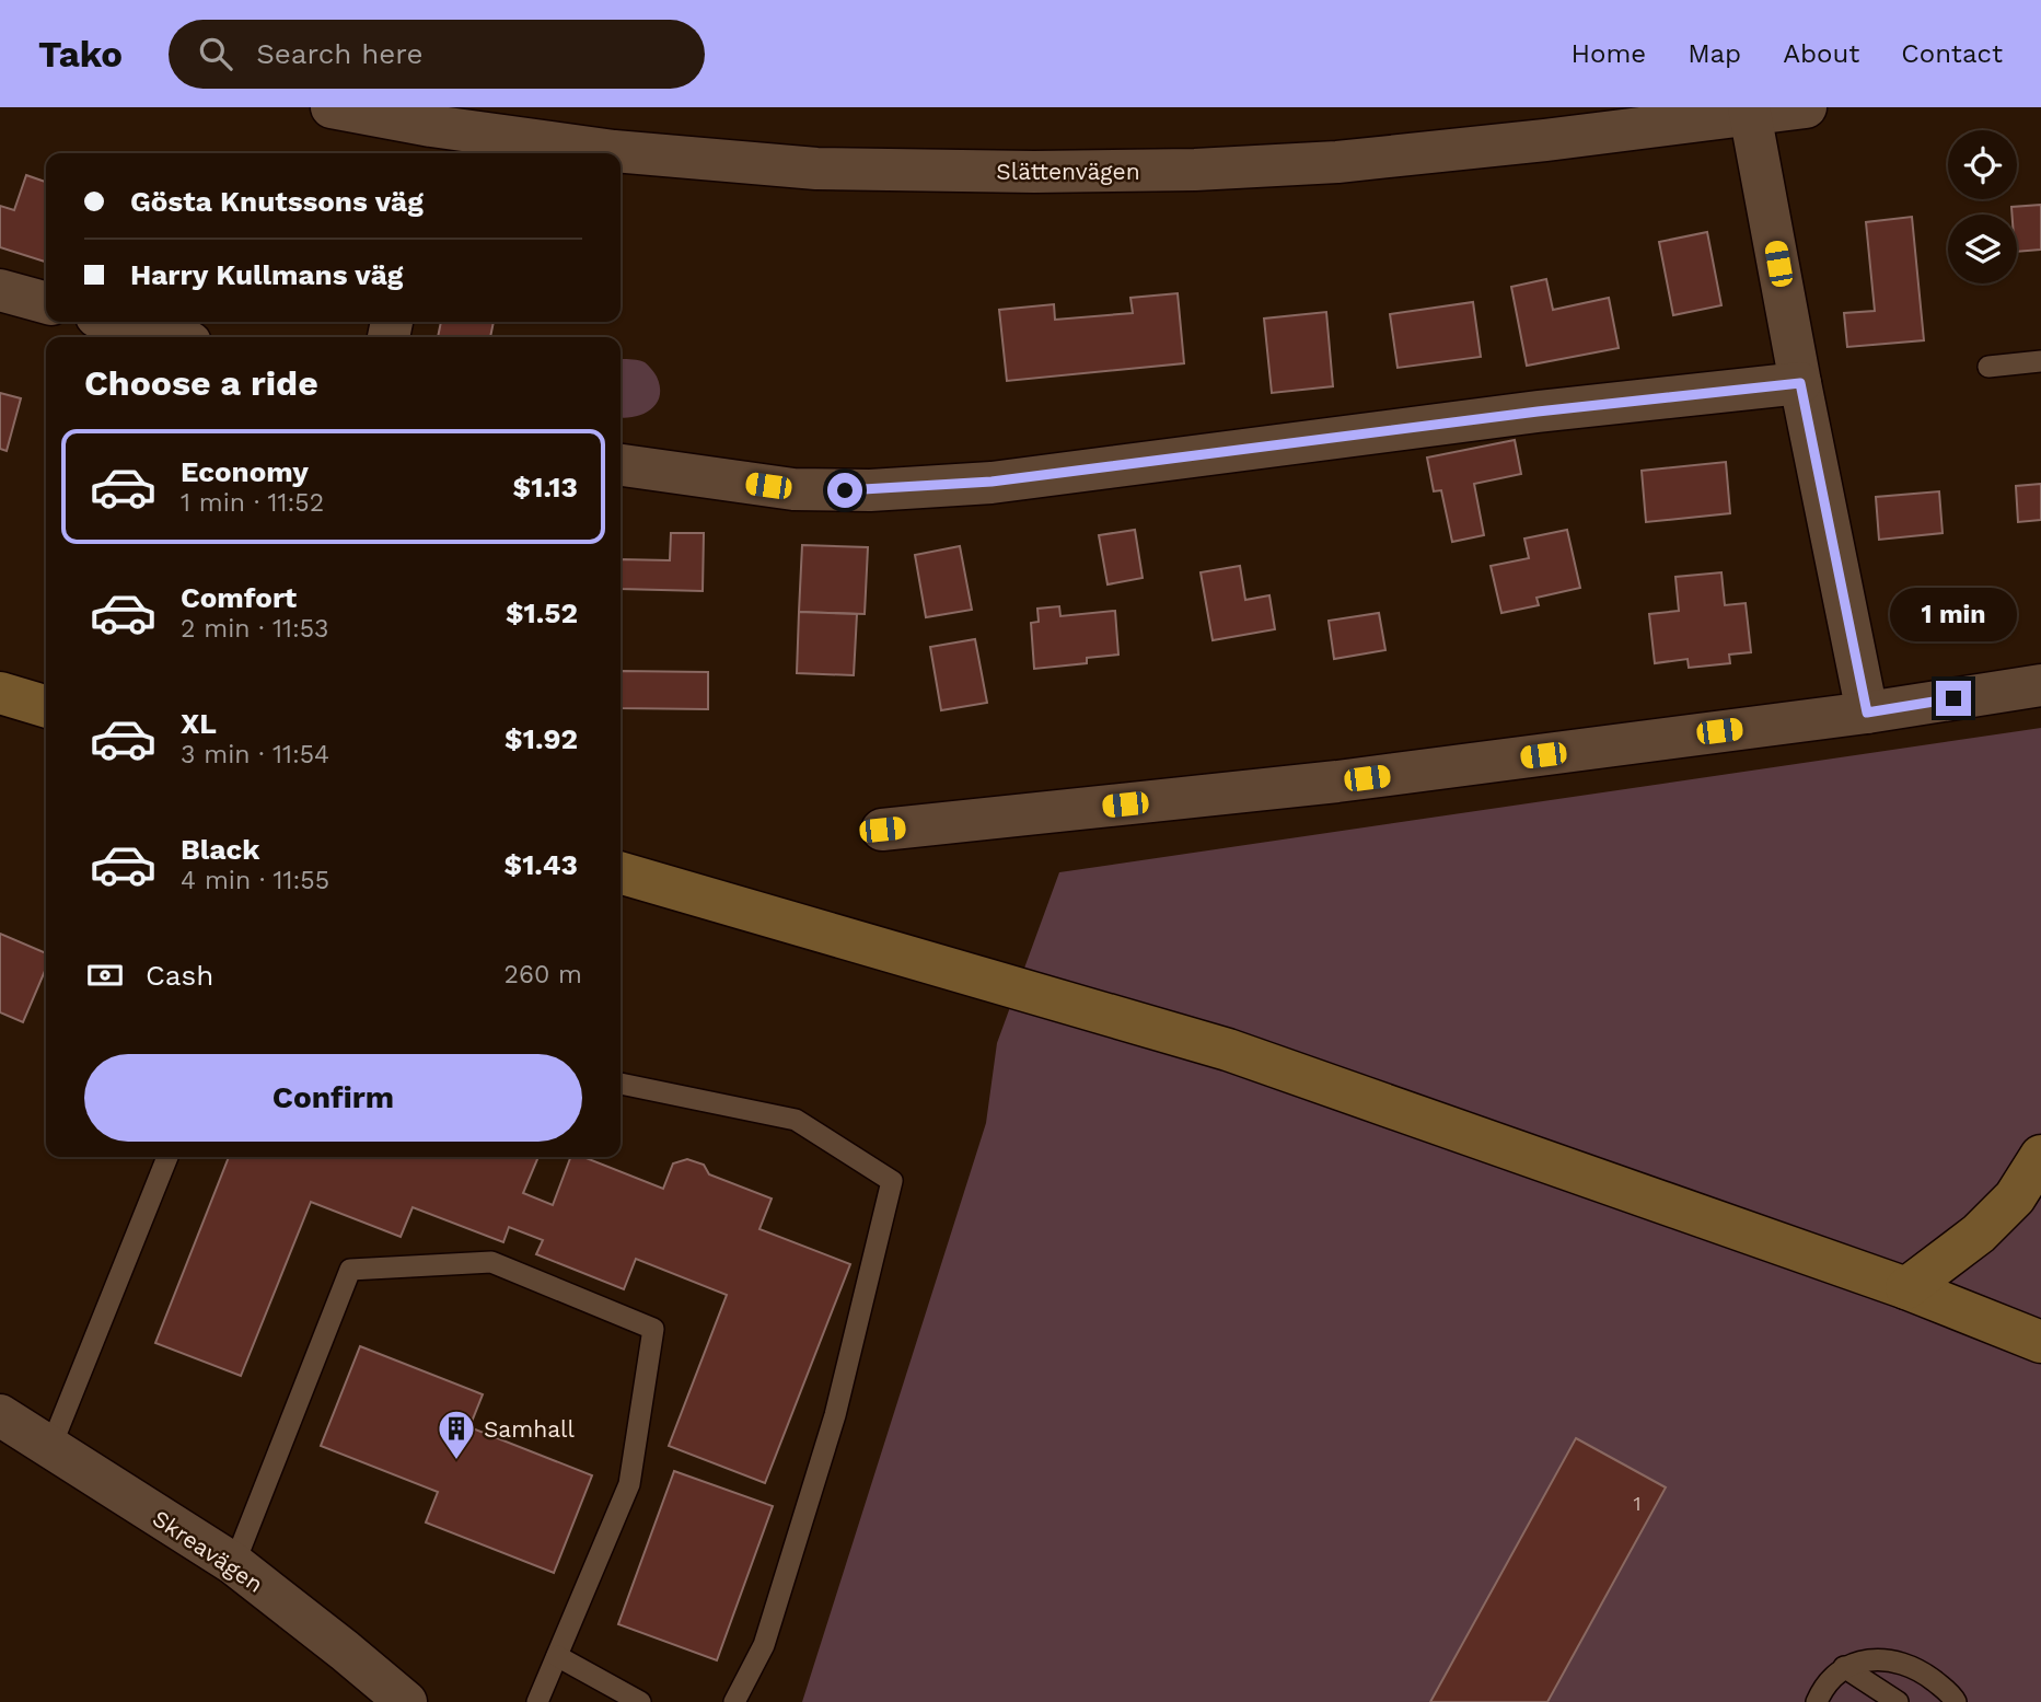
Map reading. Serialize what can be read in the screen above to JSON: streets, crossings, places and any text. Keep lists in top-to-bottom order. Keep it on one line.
{"streets":{"street":["Slättenvägen","Skreavägen"]},"places":{"building":["Samhall"]},"house_numbers":["1"],"page":{"header":"Tako","search":"Search here","nav":["Home","Map","About","Contact"],"banner":["Gösta Knutssons väg","Harry Kullmans väg"],"heading":"Choose a ride","list":[{"name":"Economy","note":"1 min · 11:52","value":"$1.13"},{"name":"Comfort","note":"2 min · 11:53","value":"$1.52"},{"name":"XL","note":"3 min · 11:54","value":"$1.92"},{"name":"Black","note":"4 min · 11:55","value":"$1.43"}],"bubble":"1 min","pay":["Cash","260 m"],"buttons":"Confirm"}}
